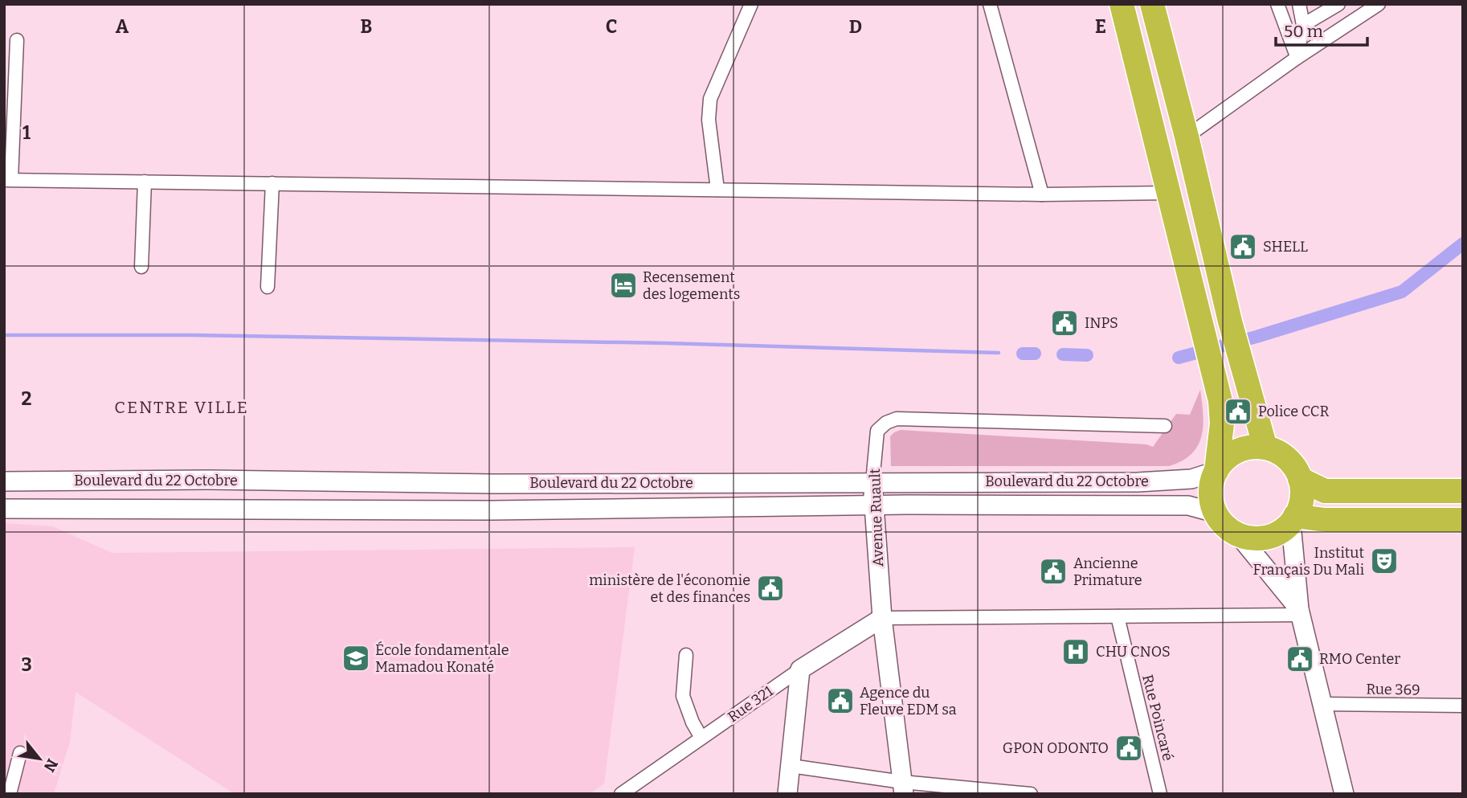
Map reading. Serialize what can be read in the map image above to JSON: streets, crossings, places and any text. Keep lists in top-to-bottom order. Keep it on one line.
{"streets":{"main road":["Boulevard du 22 Octobre","Avenue Ruault","Rue 321"],"street":["Rue 369","Rue Poincaré"]},"crossings":[["Boulevard du 22 Octobre","Avenue Ruault"],["Avenue Ruault","Rue 321"]],"districts":["CENTRE VILLE"],"places":{"public building":["SHELL","INPS","Police CCR","Ancienne Primature","ministère de l'économie et des finances","RMO Center","Agence du Fleuve EDM sa","GPON ODONTO"],"hotel":["Recensement des logements"],"theatre":["Institut Français Du Mali"],"hospital":["CHU CNOS"],"school or university":["École fondamentale Mamadou Konaté"]},"scale_bar":"50 m","north":"bottom right","grid":{"columns":["A","B","C","D","E"],"rows":["1","2","3"]}}
